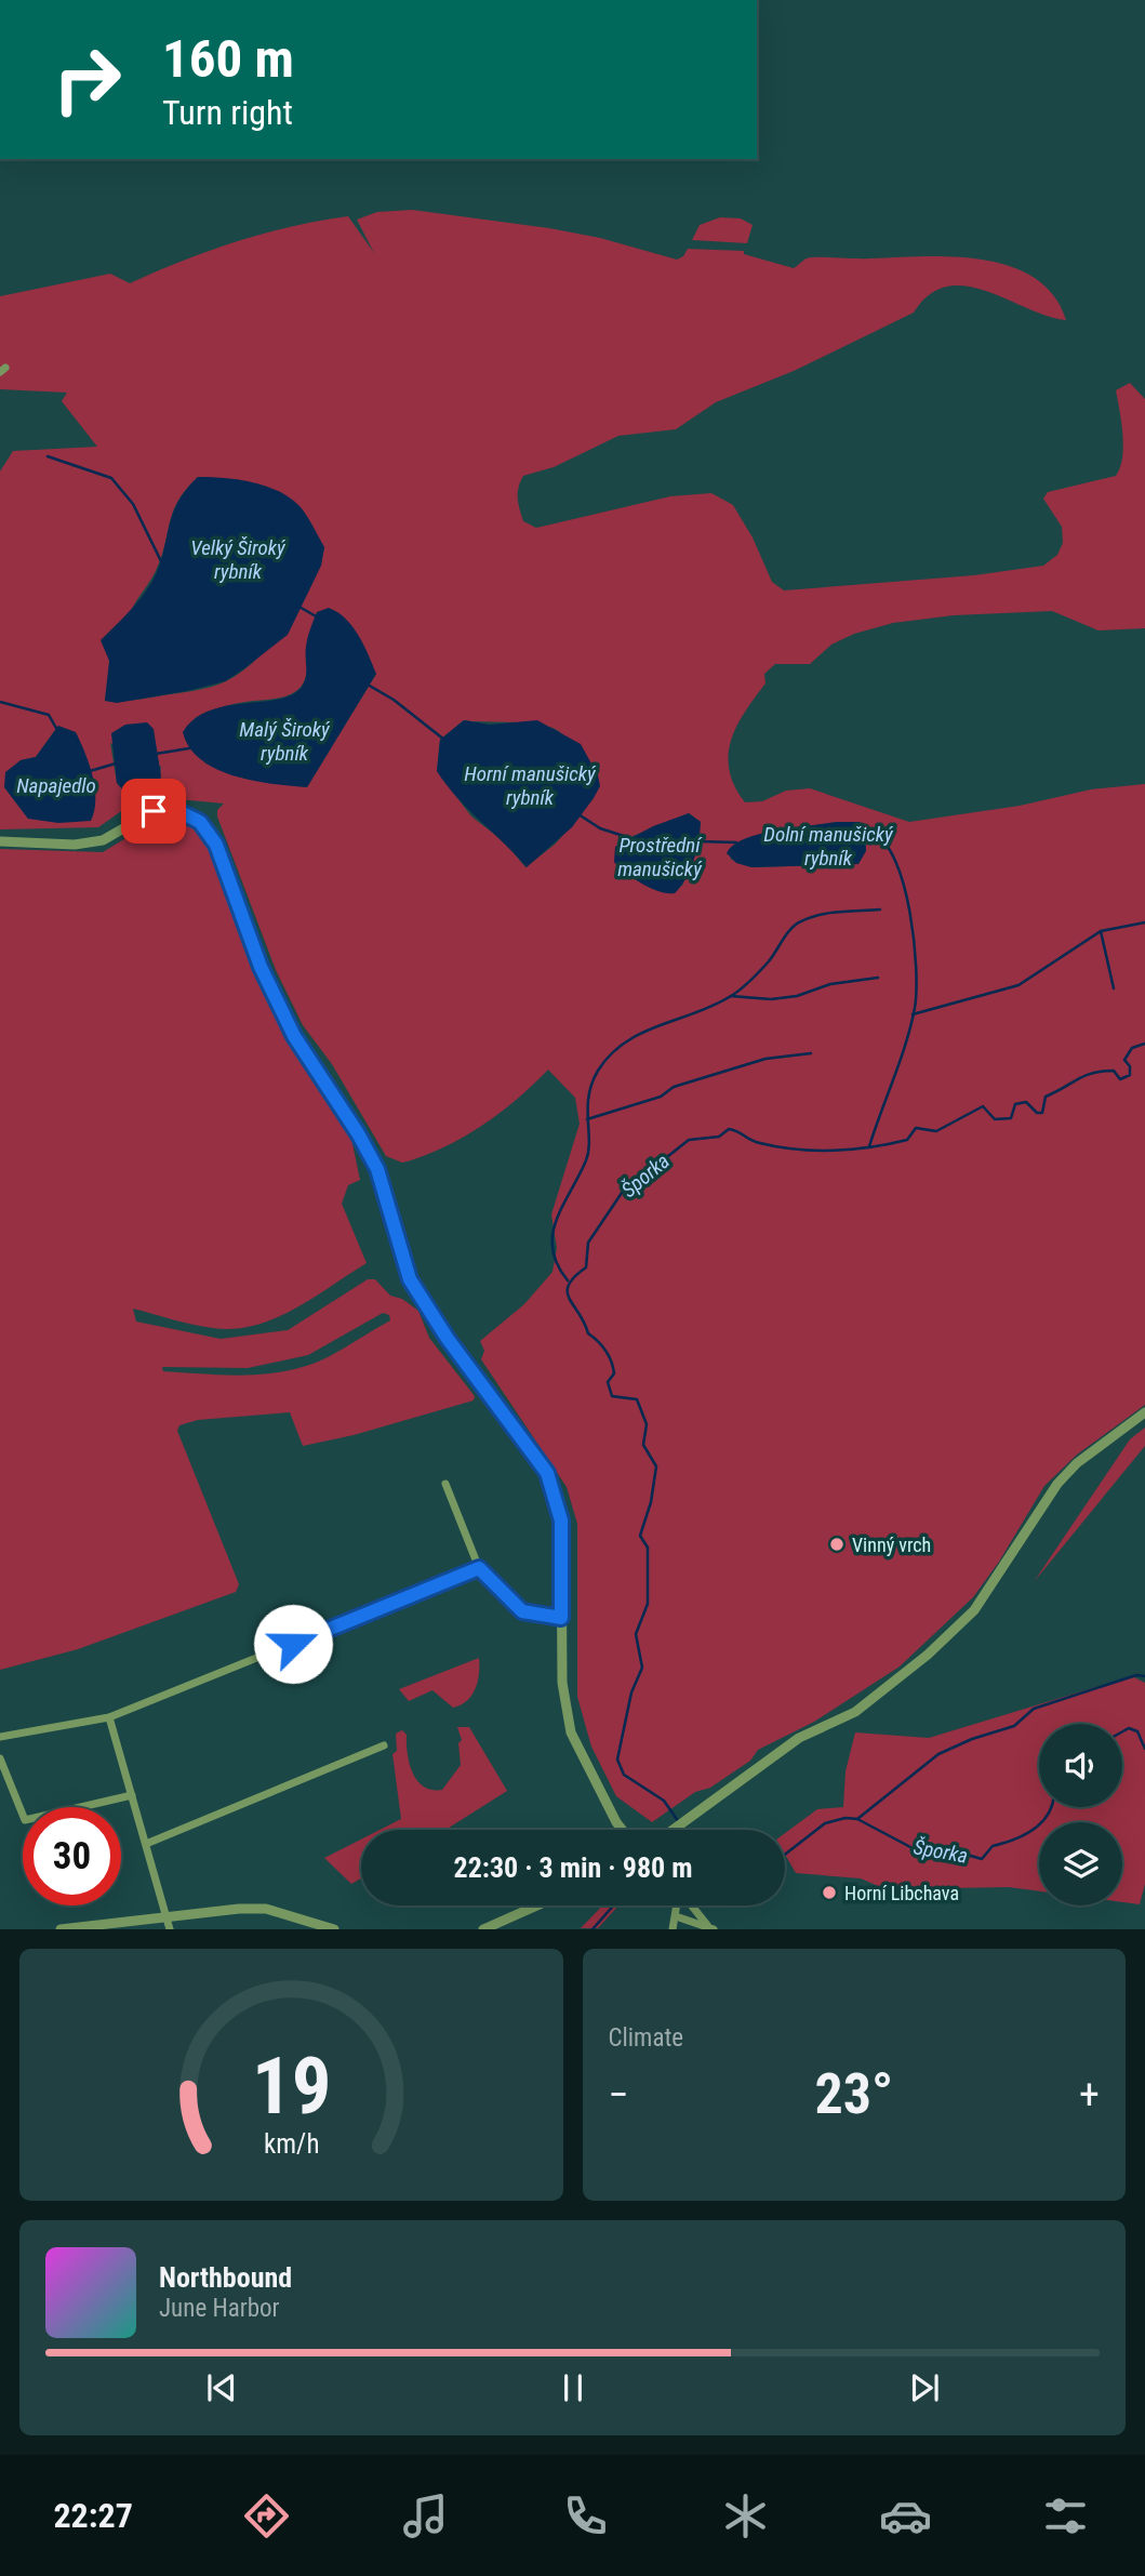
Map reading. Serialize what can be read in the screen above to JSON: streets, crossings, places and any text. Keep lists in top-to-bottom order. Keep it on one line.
{"water":["Velký Široký rybník","Malý Široký rybník","Horní manušický rybník","Napajedlo","Dolní manušický rybník","Prostřední manušický","Šporka"],"places":["Vinný vrch","Horní Libchava"],"page":{"turn":["160 m","Turn right"],"limit":"30","trip":"22:30 · 3 min · 980 m","tile":"Climate","heat":["−","23°","+"],"song":["Northbound","June Harbor"],"tabs":"22:27","gauge":["19","km/h"]}}
